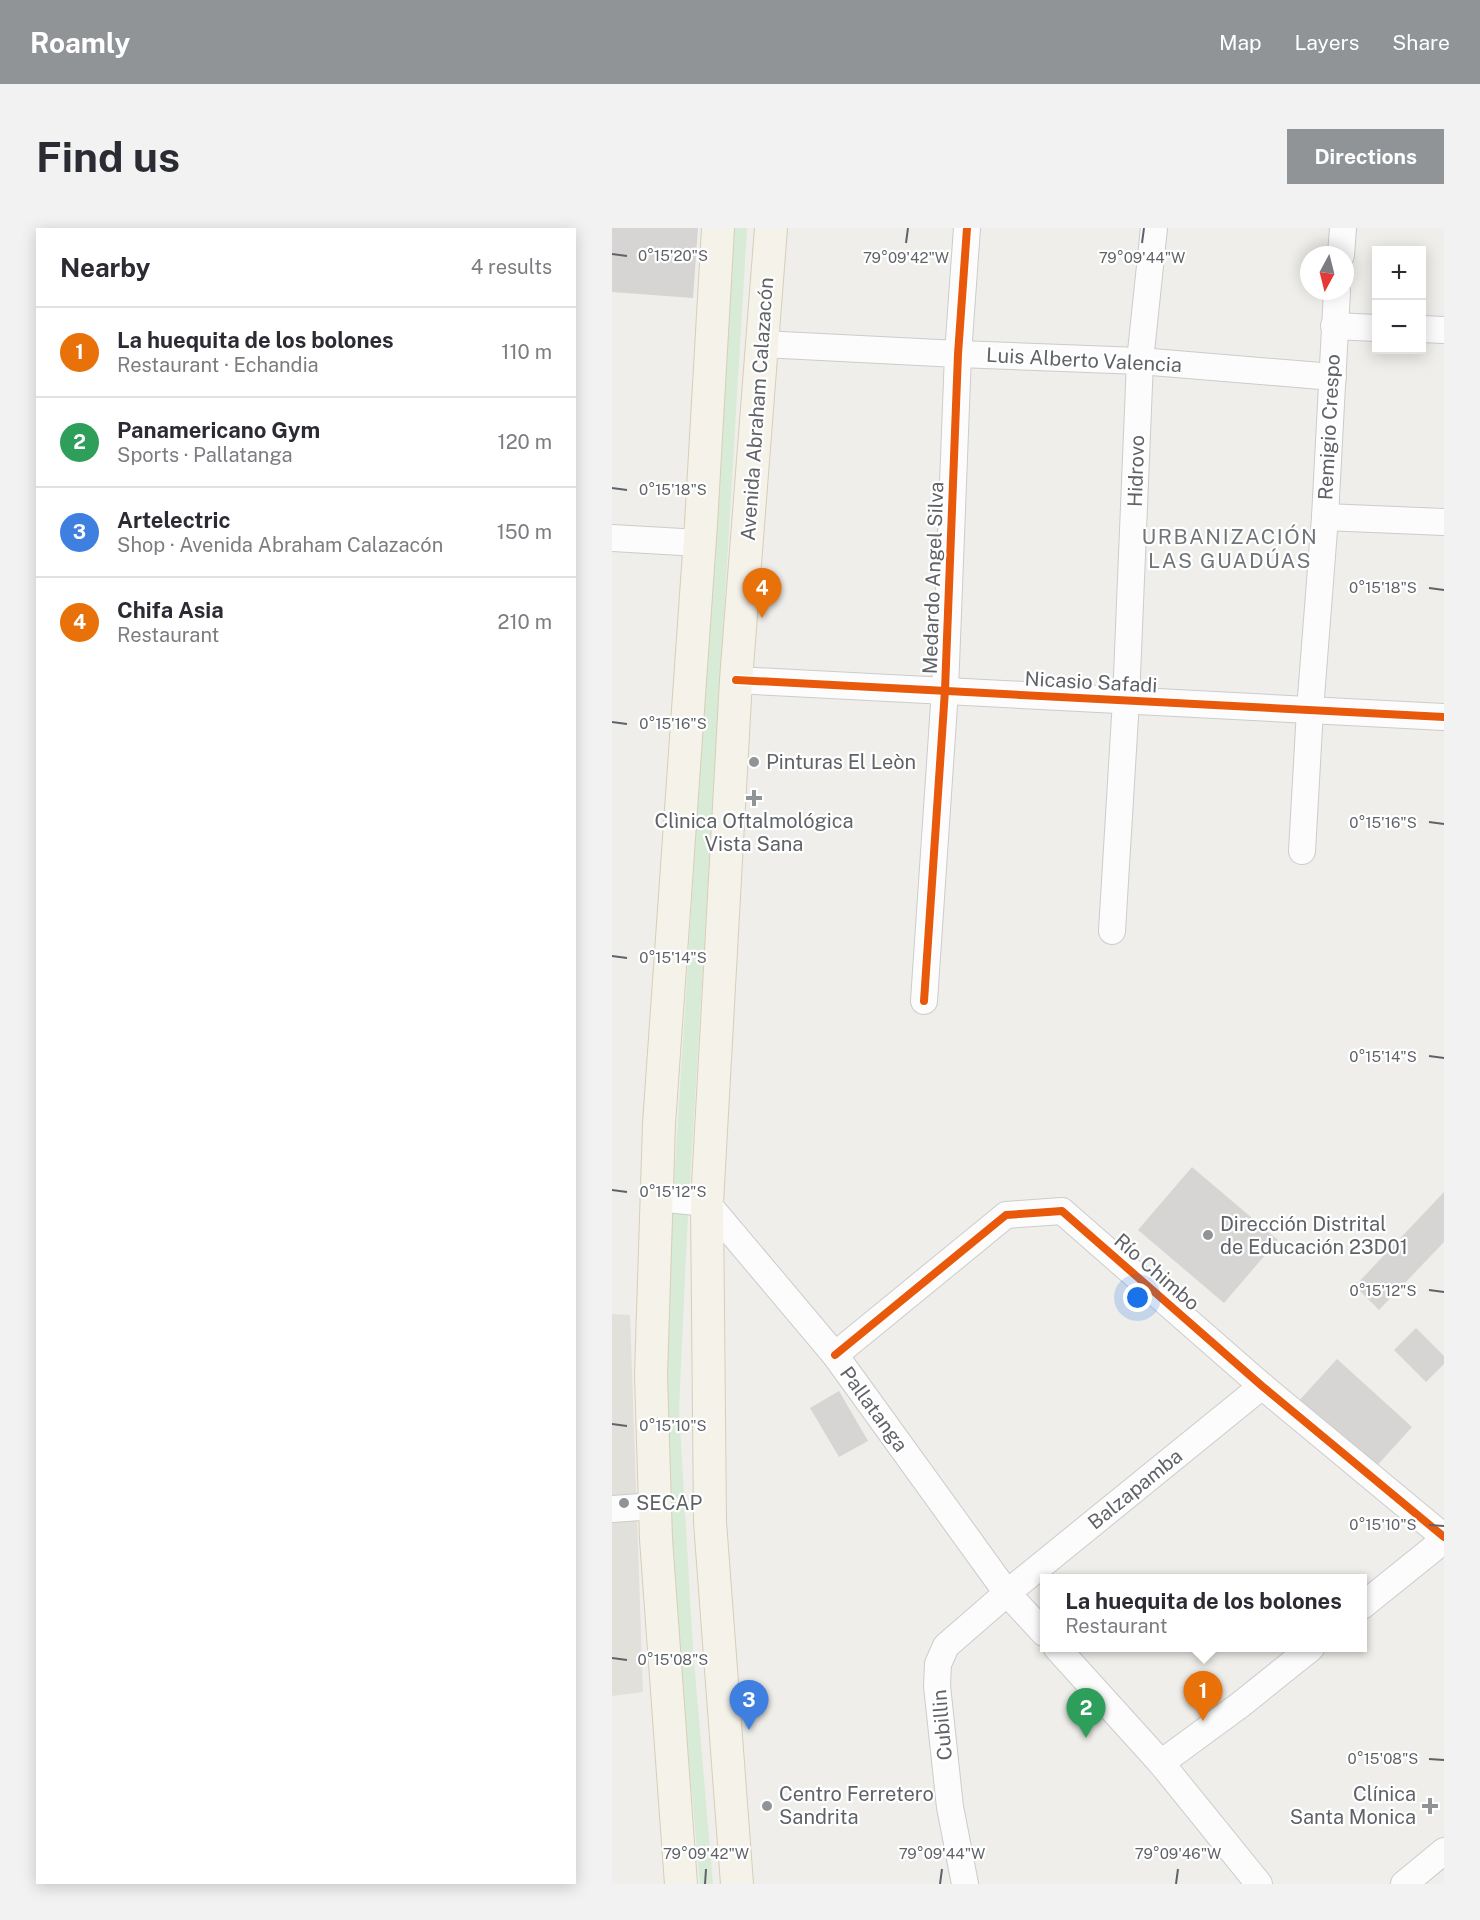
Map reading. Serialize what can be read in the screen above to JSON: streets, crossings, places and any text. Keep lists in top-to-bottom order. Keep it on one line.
{"streets":{"main road":["Avenida Abraham Calazacón"],"street":["Luis Alberto Valencia","Remigio Crespo","Hidrovo","Medardo Angel Silva","Nicasio Safadi","Río Chimbo","Pallatanga","Balzapamba","Cubillin"]},"crossings":[["Luis Alberto Valencia","Avenida Abraham Calazacón"],["Luis Alberto Valencia","Remigio Crespo"],["Luis Alberto Valencia","Hidrovo"],["Luis Alberto Valencia","Medardo Angel Silva"],["Avenida Abraham Calazacón","Nicasio Safadi"],["Avenida Abraham Calazacón","Pallatanga"],["Remigio Crespo","Nicasio Safadi"],["Hidrovo","Nicasio Safadi"],["Medardo Angel Silva","Nicasio Safadi"],["Río Chimbo","Pallatanga"],["Río Chimbo","Balzapamba"],["Pallatanga","Balzapamba"],["Pallatanga","Cubillin"],["Balzapamba","Cubillin"]],"districts":["URBANIZACIÓN LAS GUADÚAS"],"places":{"other":["Pinturas El Leòn","Dirección Distrital de Educación 23D01","SECAP","Centro Ferretero Sandrita"],"health":["Clìnica Oftalmológica Vista Sana","Clínica Santa Monica"]},"north":"bottom","page":{"header":"Roamly","nav":["Map","Layers","Share"],"buttons":"Directions","title":"Find us","heading":["Nearby","4 results"],"map_buttons":["+","−"],"list":[{"mark":"1","name":"La huequita de los bolones","note":"Restaurant · Echandia","value":"110 m"},{"mark":"2","name":"Panamericano Gym","note":"Sports · Pallatanga","value":"120 m"},{"mark":"3","name":"Artelectric","note":"Shop · Avenida Abraham Calazacón","value":"150 m"},{"mark":"4","name":"Chifa Asia","note":"Restaurant","value":"210 m"}],"pins":["4","1","3","2"],"popup":["La huequita de los bolones","Restaurant"]},"coordinates":["0°15'20\"S","79°09'42\"W","79°09'44\"W","0°15'18\"S","0°15'16\"S","0°15'14\"S","0°15'12\"S","0°15'10\"S","0°15'08\"S","79°09'46\"W"]}
